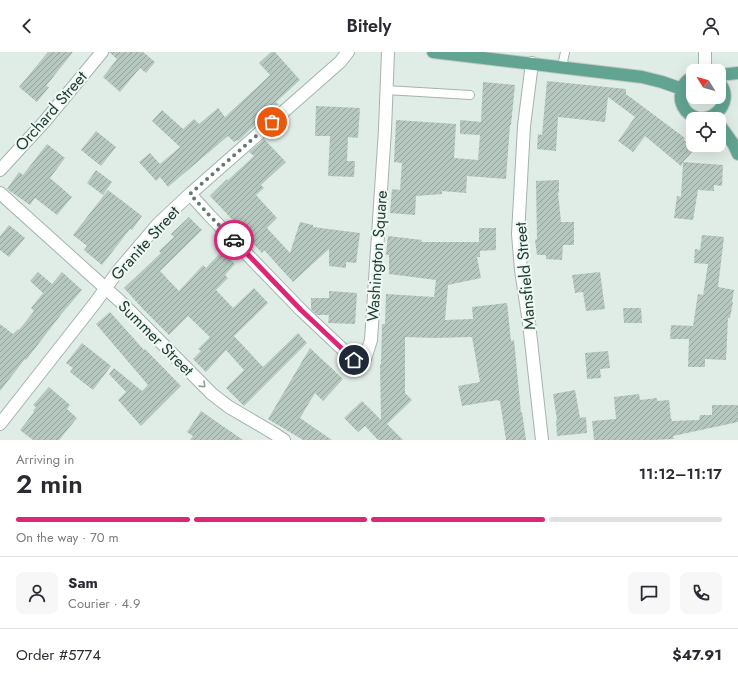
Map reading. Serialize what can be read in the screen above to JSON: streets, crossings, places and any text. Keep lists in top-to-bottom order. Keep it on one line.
{"streets":{"street":["Orchard Street","Granite Street","Washington Square","Mansfield Street","Summer Street"]},"crossings":[["Granite Street","Washington Square"],["Granite Street","Summer Street"]],"one_way":["Summer Street"],"north":"top left","page":{"header":"Bitely","heading":["2 min","Arriving in","11:12–11:17"],"panel":["Sam","Courier · 4.9","Order #5774","$47.91"],"bar":"On the way · 70 m"}}
